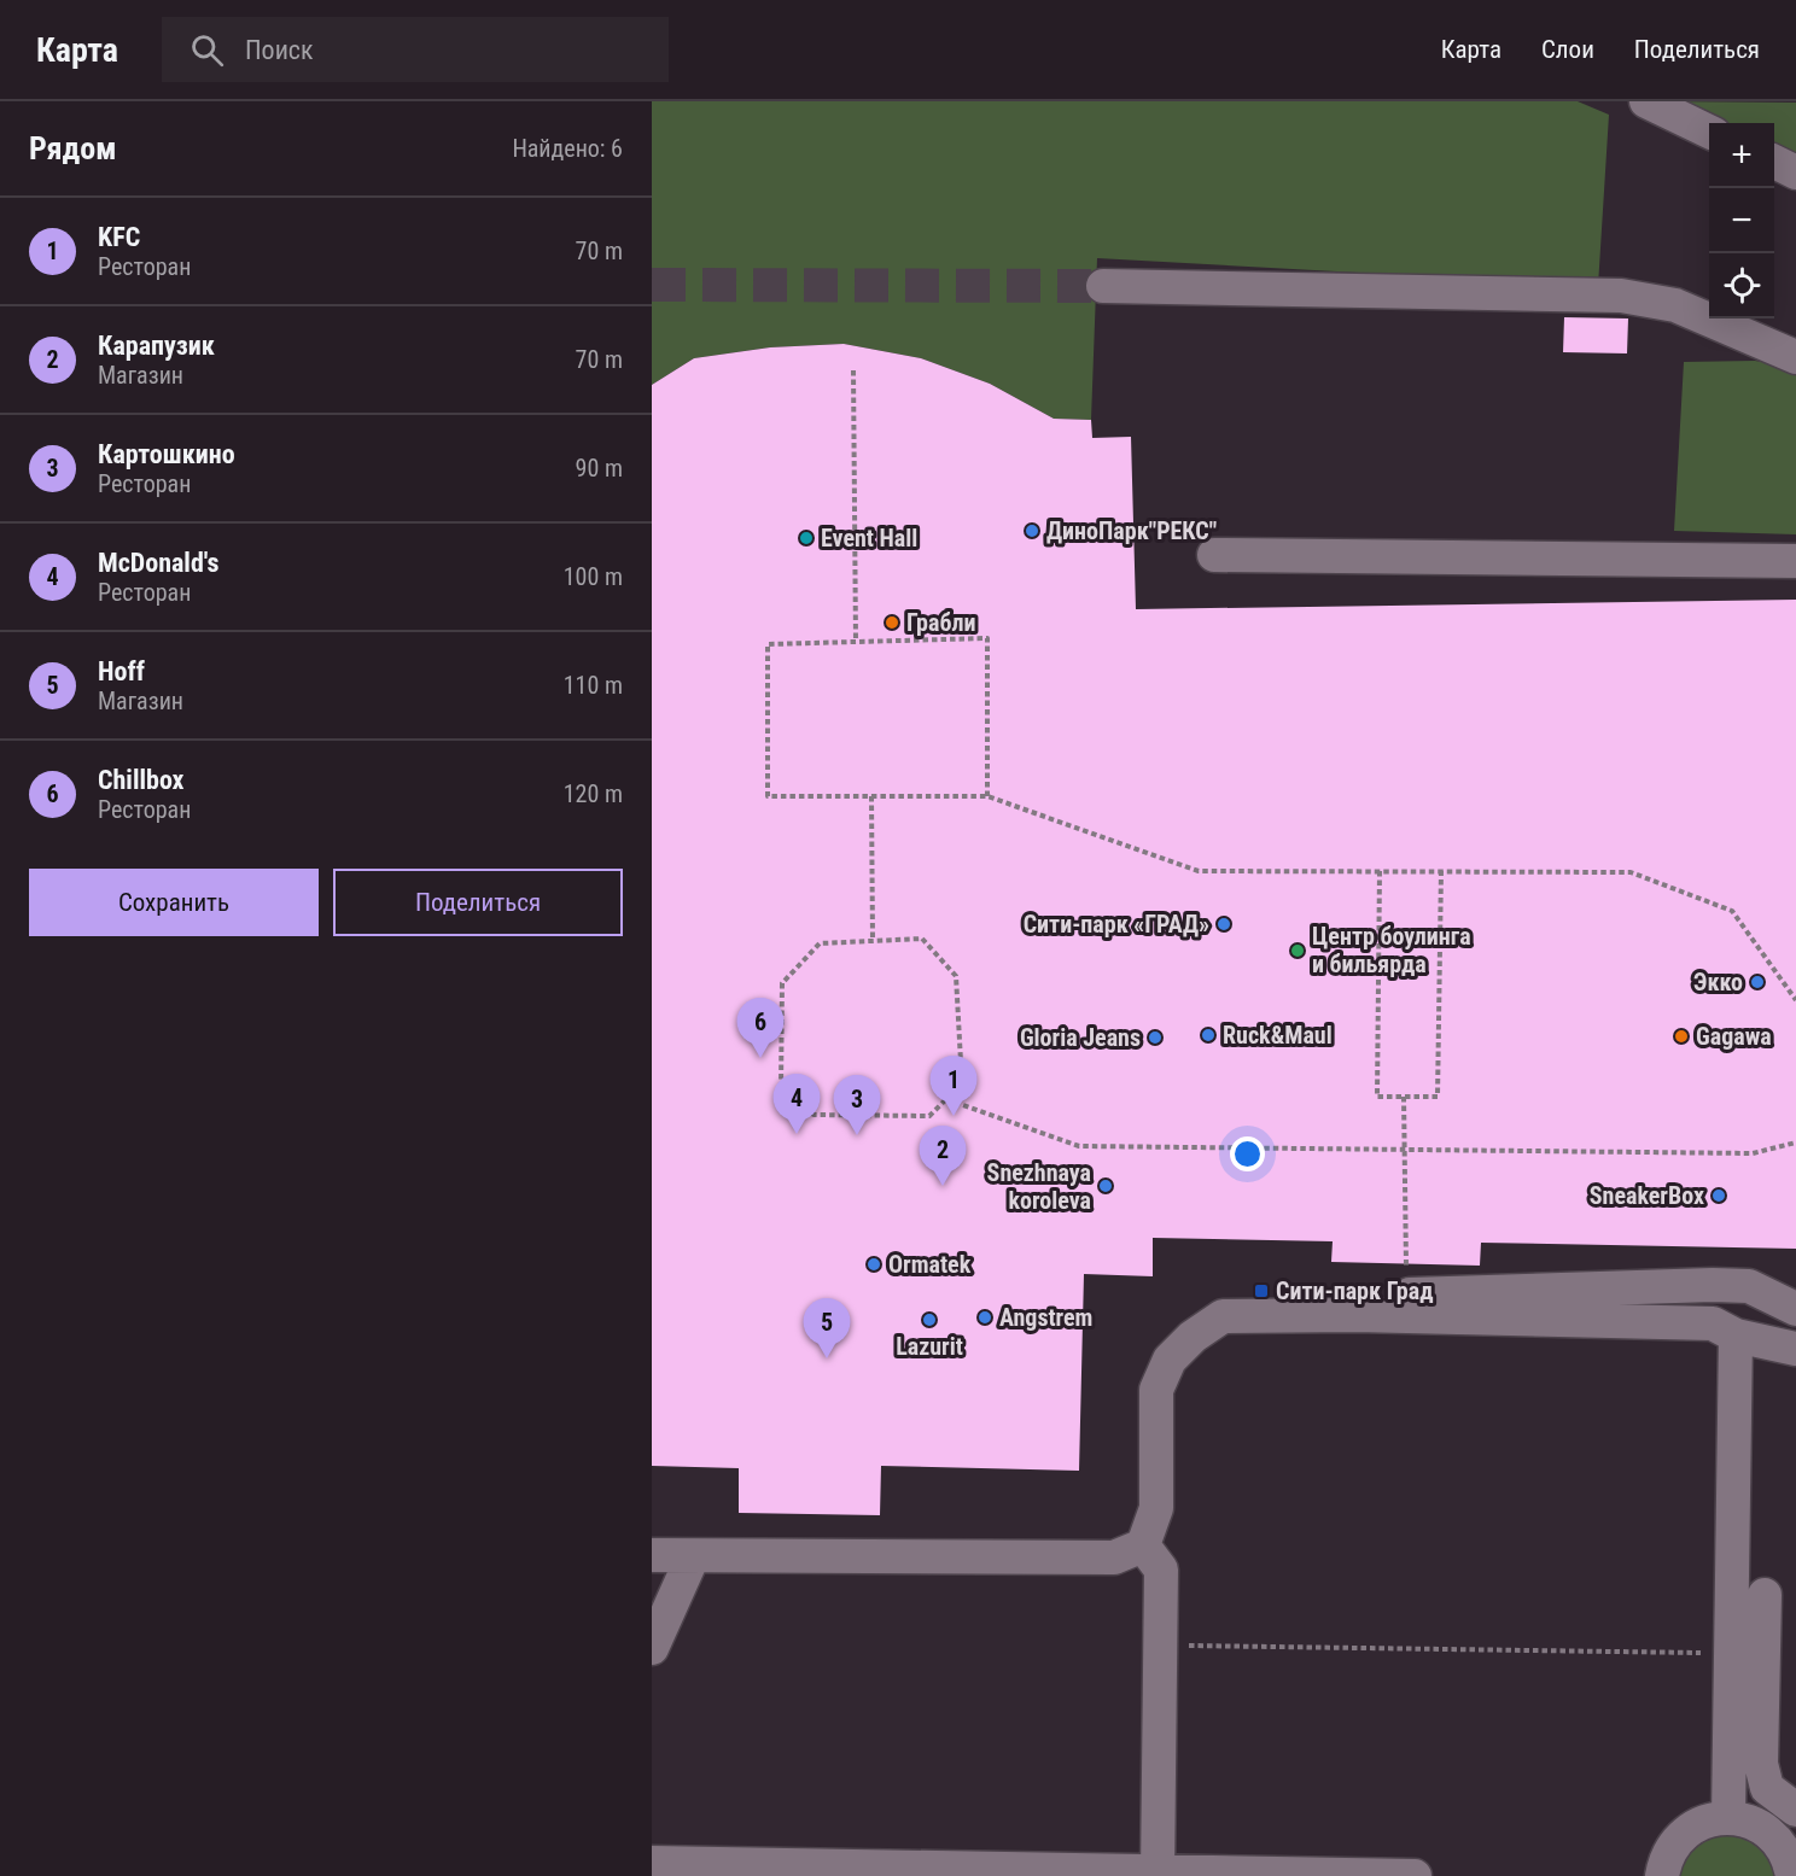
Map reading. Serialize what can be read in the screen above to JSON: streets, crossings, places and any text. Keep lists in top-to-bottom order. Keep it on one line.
{"places":{"other":["ДиноПарк\"РЕКС\"","Event Hall","Грабли","Сити-парк «ГРАД»","Центр боулинга и бильярда","Экко","Ruck&Maul","Gagawa","Gloria Jeans","Snezhnaya koroleva","SneakerBox","Ormatek","Angstrem","Lazurit"],"transit":["Сити-парк Град"]},"page":{"header":"Карта","search":"Поиск","nav":["Карта","Слои","Поделиться"],"heading":["Рядом","Найдено: 6"],"map_buttons":["+","−"],"list":[{"mark":"1","name":"KFC","note":"Ресторан","value":"70 m"},{"mark":"2","name":"Карапузик","note":"Магазин","value":"70 m"},{"mark":"3","name":"Картошкино","note":"Ресторан","value":"90 m"},{"mark":"4","name":"McDonald's","note":"Ресторан","value":"100 m"},{"mark":"5","name":"Hoff","note":"Магазин","value":"110 m"},{"mark":"6","name":"Chillbox","note":"Ресторан","value":"120 m"}],"buttons":["Сохранить","Поделиться"],"pins":["6","1","4","3","2","5"]}}
